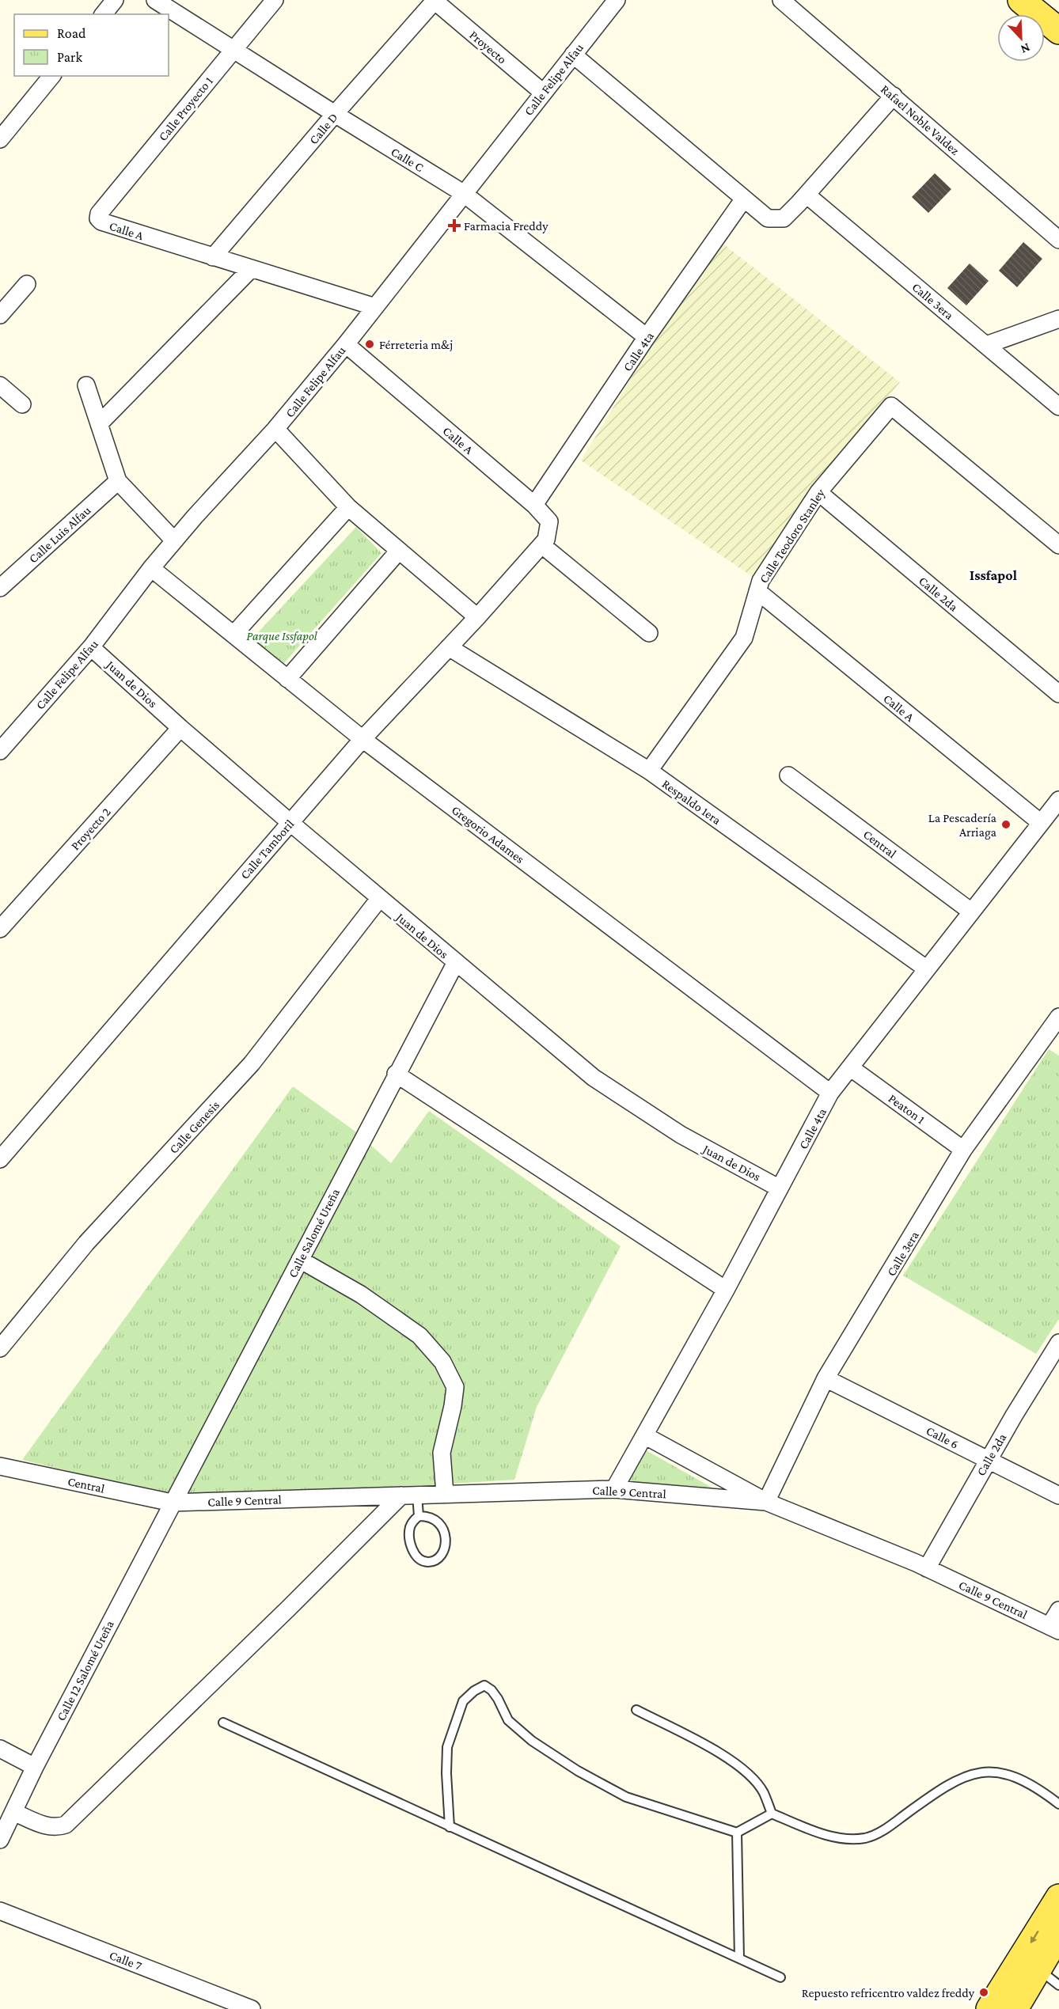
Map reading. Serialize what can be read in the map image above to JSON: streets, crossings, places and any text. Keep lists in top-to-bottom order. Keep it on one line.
{"streets":{"street":["Proyecto","Calle Felipe Alfau","Calle Proyecto 1","Rafael Noble Valdez","Calle D","Calle C","Calle A","Calle 3era","Calle 4ta","Calle Luis Alfau","Calle Teodoro Stanley","Calle 2da","Juan de Dios","Respaldo 1era","Proyecto 2","Gregorio Adames","Central","Calle Tamboril","Peaton 1","Calle Genesis","Calle Salomé Ureña","Calle 6","Calle 9 Central","Calle 12 Salomé Ureña","Calle 7"]},"crossings":[["Proyecto","Calle Felipe Alfau"],["Proyecto","Calle D"],["Calle Felipe Alfau","Calle C"],["Calle Felipe Alfau","Calle A"],["Calle Felipe Alfau","Juan de Dios"],["Calle Felipe Alfau","Gregorio Adames"],["Calle Proyecto 1","Calle C"],["Calle Proyecto 1","Calle A"],["Calle D","Calle C"],["Calle D","Calle A"],["Calle C","Calle 4ta"],["Calle A","Calle 4ta"],["Calle A","Calle Teodoro Stanley"],["Calle A","Calle Tamboril"],["Calle 3era","Peaton 1"],["Calle 3era","Calle 6"],["Calle 3era","Calle 9 Central"],["Calle 4ta","Juan de Dios"],["Calle 4ta","Respaldo 1era"],["Calle 4ta","Gregorio Adames"],["Calle 4ta","Central"],["Calle 4ta","Peaton 1"],["Calle 4ta","Calle 9 Central"],["Calle Teodoro Stanley","Calle 2da"],["Calle Teodoro Stanley","Respaldo 1era"],["Calle 2da","Calle 6"],["Calle 2da","Calle 9 Central"],["Juan de Dios","Proyecto 2"],["Juan de Dios","Calle Tamboril"],["Juan de Dios","Calle Genesis"],["Juan de Dios","Calle Salomé Ureña"],["Respaldo 1era","Calle Tamboril"],["Gregorio Adames","Calle Tamboril"],["Central","Calle Salomé Ureña"],["Central","Calle 9 Central"],["Central","Calle 12 Salomé Ureña"],["Calle Salomé Ureña","Calle 9 Central"],["Calle Salomé Ureña","Calle 12 Salomé Ureña"],["Calle 9 Central","Calle 12 Salomé Ureña"]],"districts":["Issfapol"],"parks":["Parque Issfapol"],"places":{"health":["Farmacia Freddy"],"other":["Férreteria m&j","La Pescadería Arriaga","Repuesto refricentro valdez freddy"]},"legend":["Road","Park"],"north":"bottom right"}
